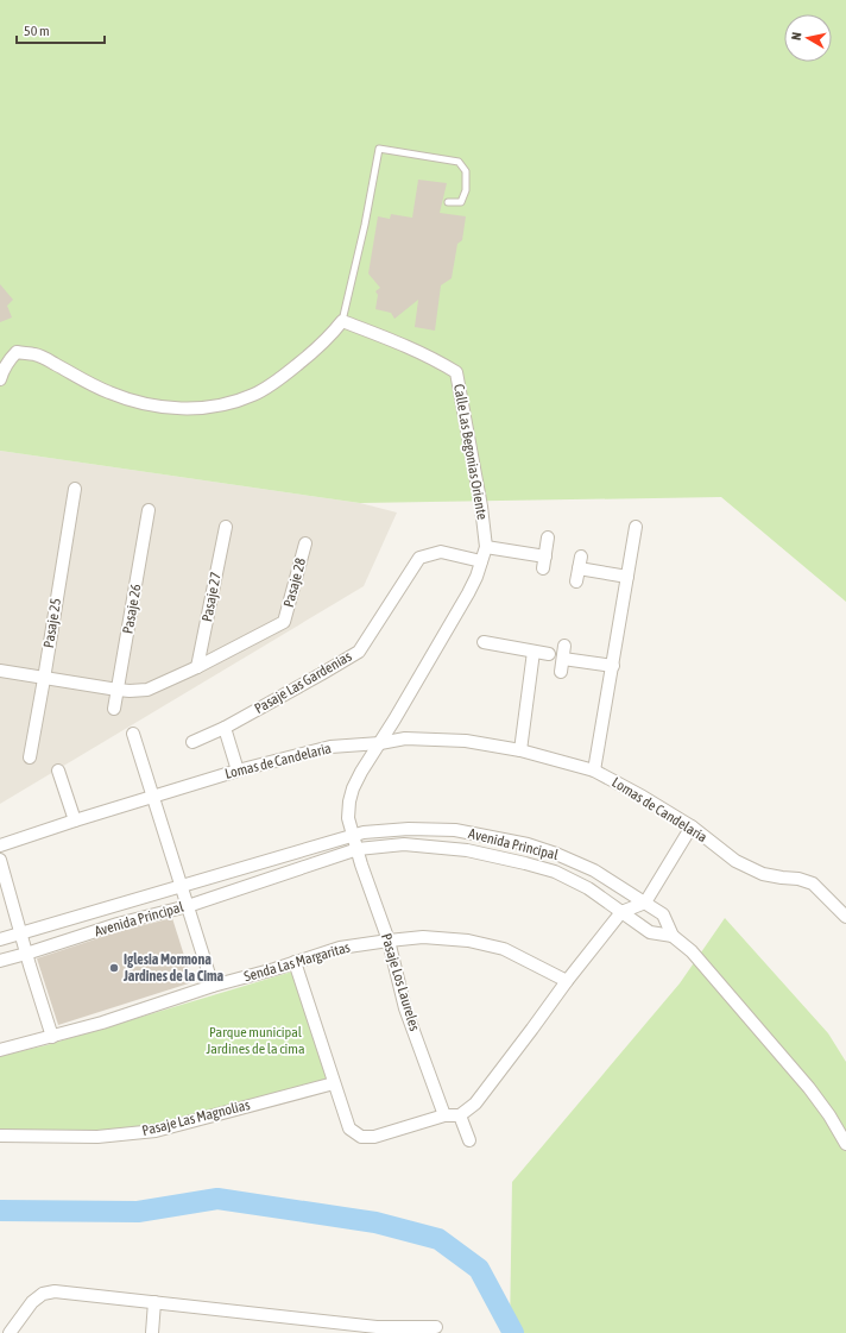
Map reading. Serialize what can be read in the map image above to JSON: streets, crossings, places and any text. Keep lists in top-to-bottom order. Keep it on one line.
{"streets":{"street":["Calle Las Begonias Oriente","Pasaje 28","Pasaje 27","Pasaje 26","Pasaje 25","Pasaje Las Gardenias","Lomas de Candelaria","Avenida Principal","Senda Las Margaritas","Pasaje Los Laureles","Pasaje Las Magnolias"]},"crossings":[["Calle Las Begonias Oriente","Pasaje Las Gardenias"],["Calle Las Begonias Oriente","Lomas de Candelaria"],["Calle Las Begonias Oriente","Avenida Principal"],["Calle Las Begonias Oriente","Pasaje Los Laureles"],["Pasaje 28","Pasaje 27"],["Avenida Principal","Pasaje Los Laureles"],["Senda Las Margaritas","Pasaje Los Laureles"]],"parks":["Parque municipal Jardines de la cima"],"places":["Iglesia Mormona Jardines de la Cima"],"scale_bar":"50 m","north":"left"}
